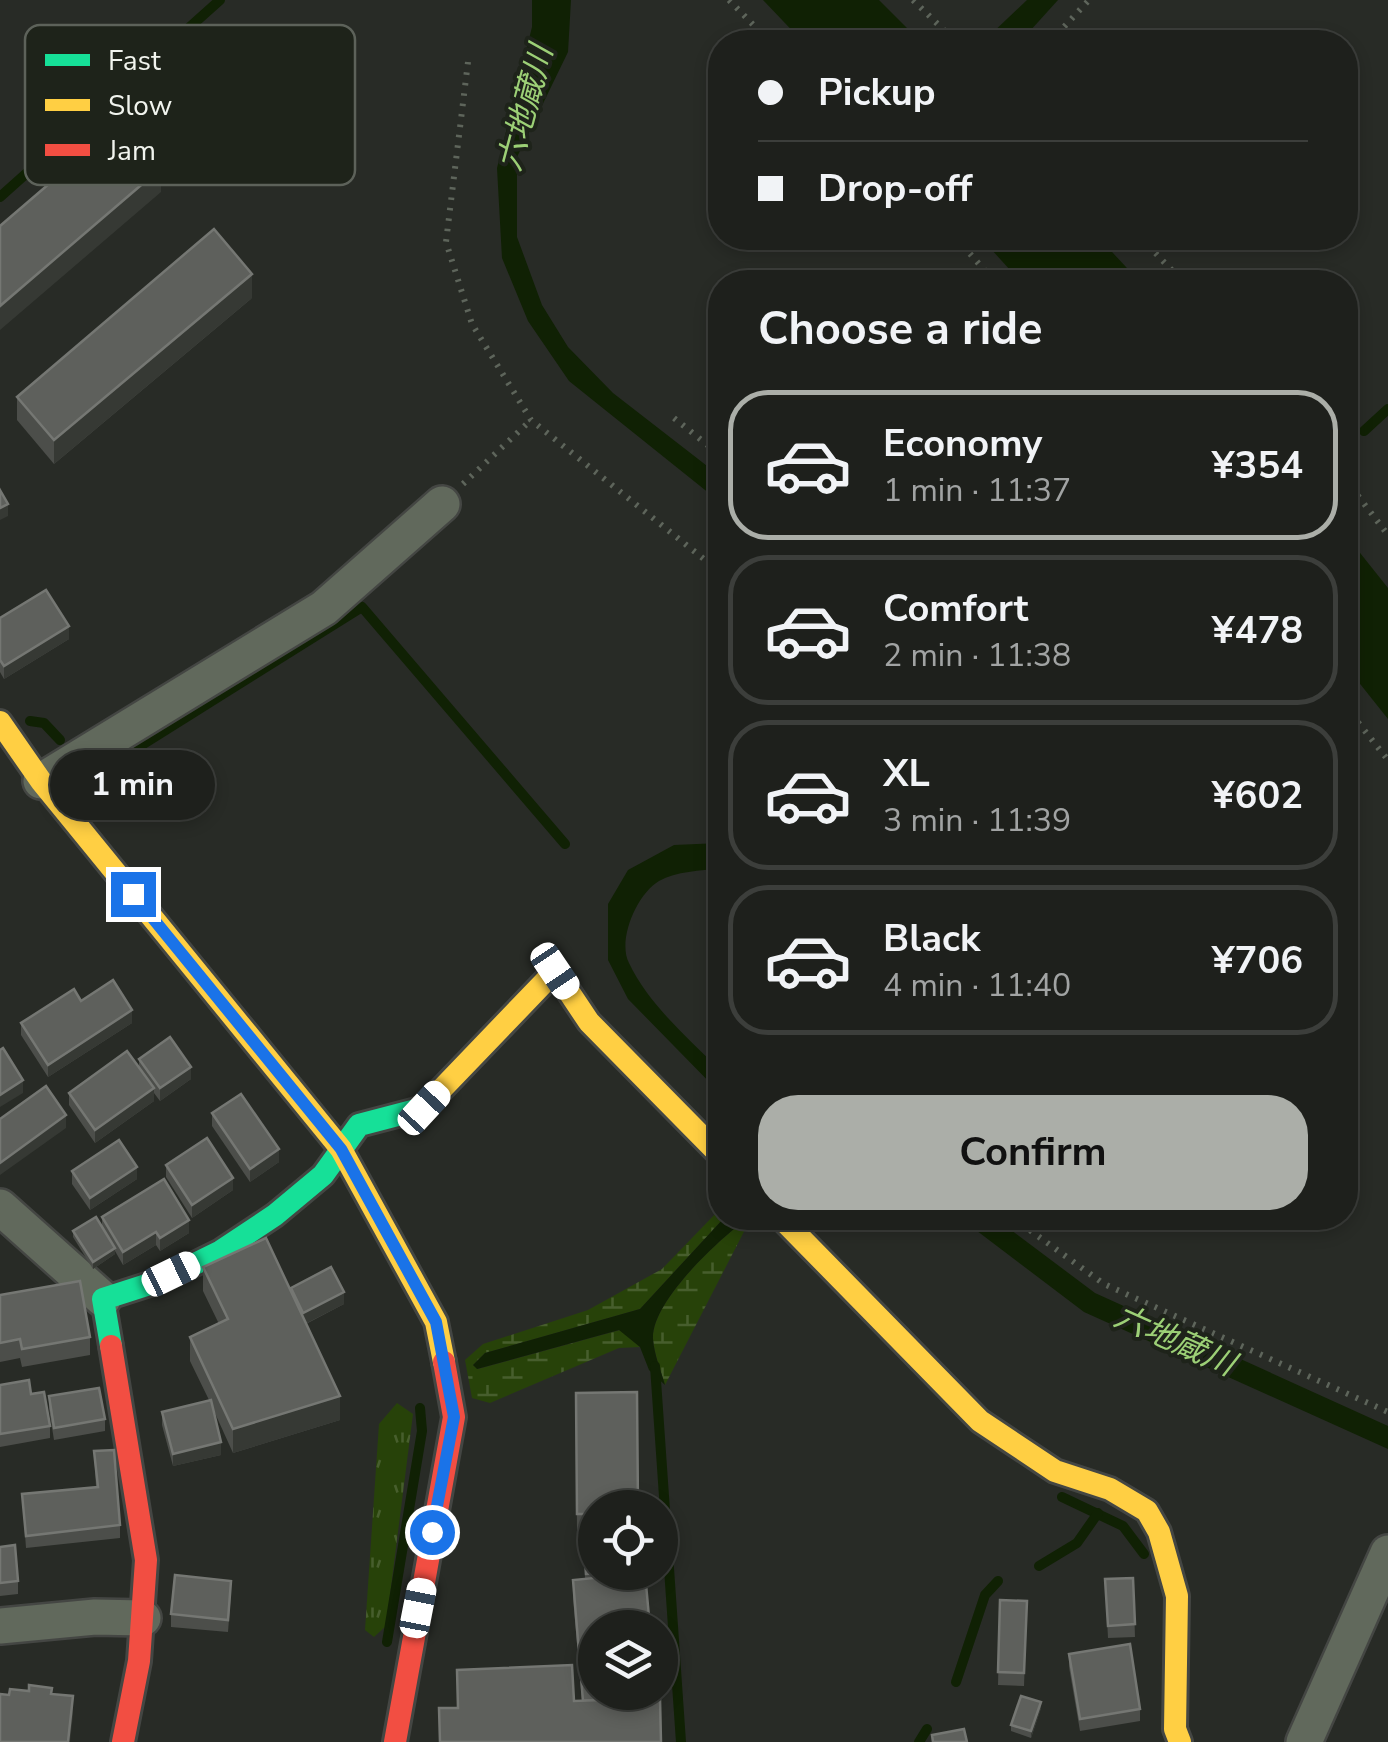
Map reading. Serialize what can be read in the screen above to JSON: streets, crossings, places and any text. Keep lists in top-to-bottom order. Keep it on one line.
{"water":["六地蔵川"],"legend":["Fast","Slow","Jam"],"page":{"banner":["Pickup","Drop-off"],"heading":"Choose a ride","list":[{"name":"Economy","note":"1 min · 11:37","value":"¥354"},{"name":"Comfort","note":"2 min · 11:38","value":"¥478"},{"name":"XL","note":"3 min · 11:39","value":"¥602"},{"name":"Black","note":"4 min · 11:40","value":"¥706"}],"bubble":"1 min","buttons":"Confirm"}}
